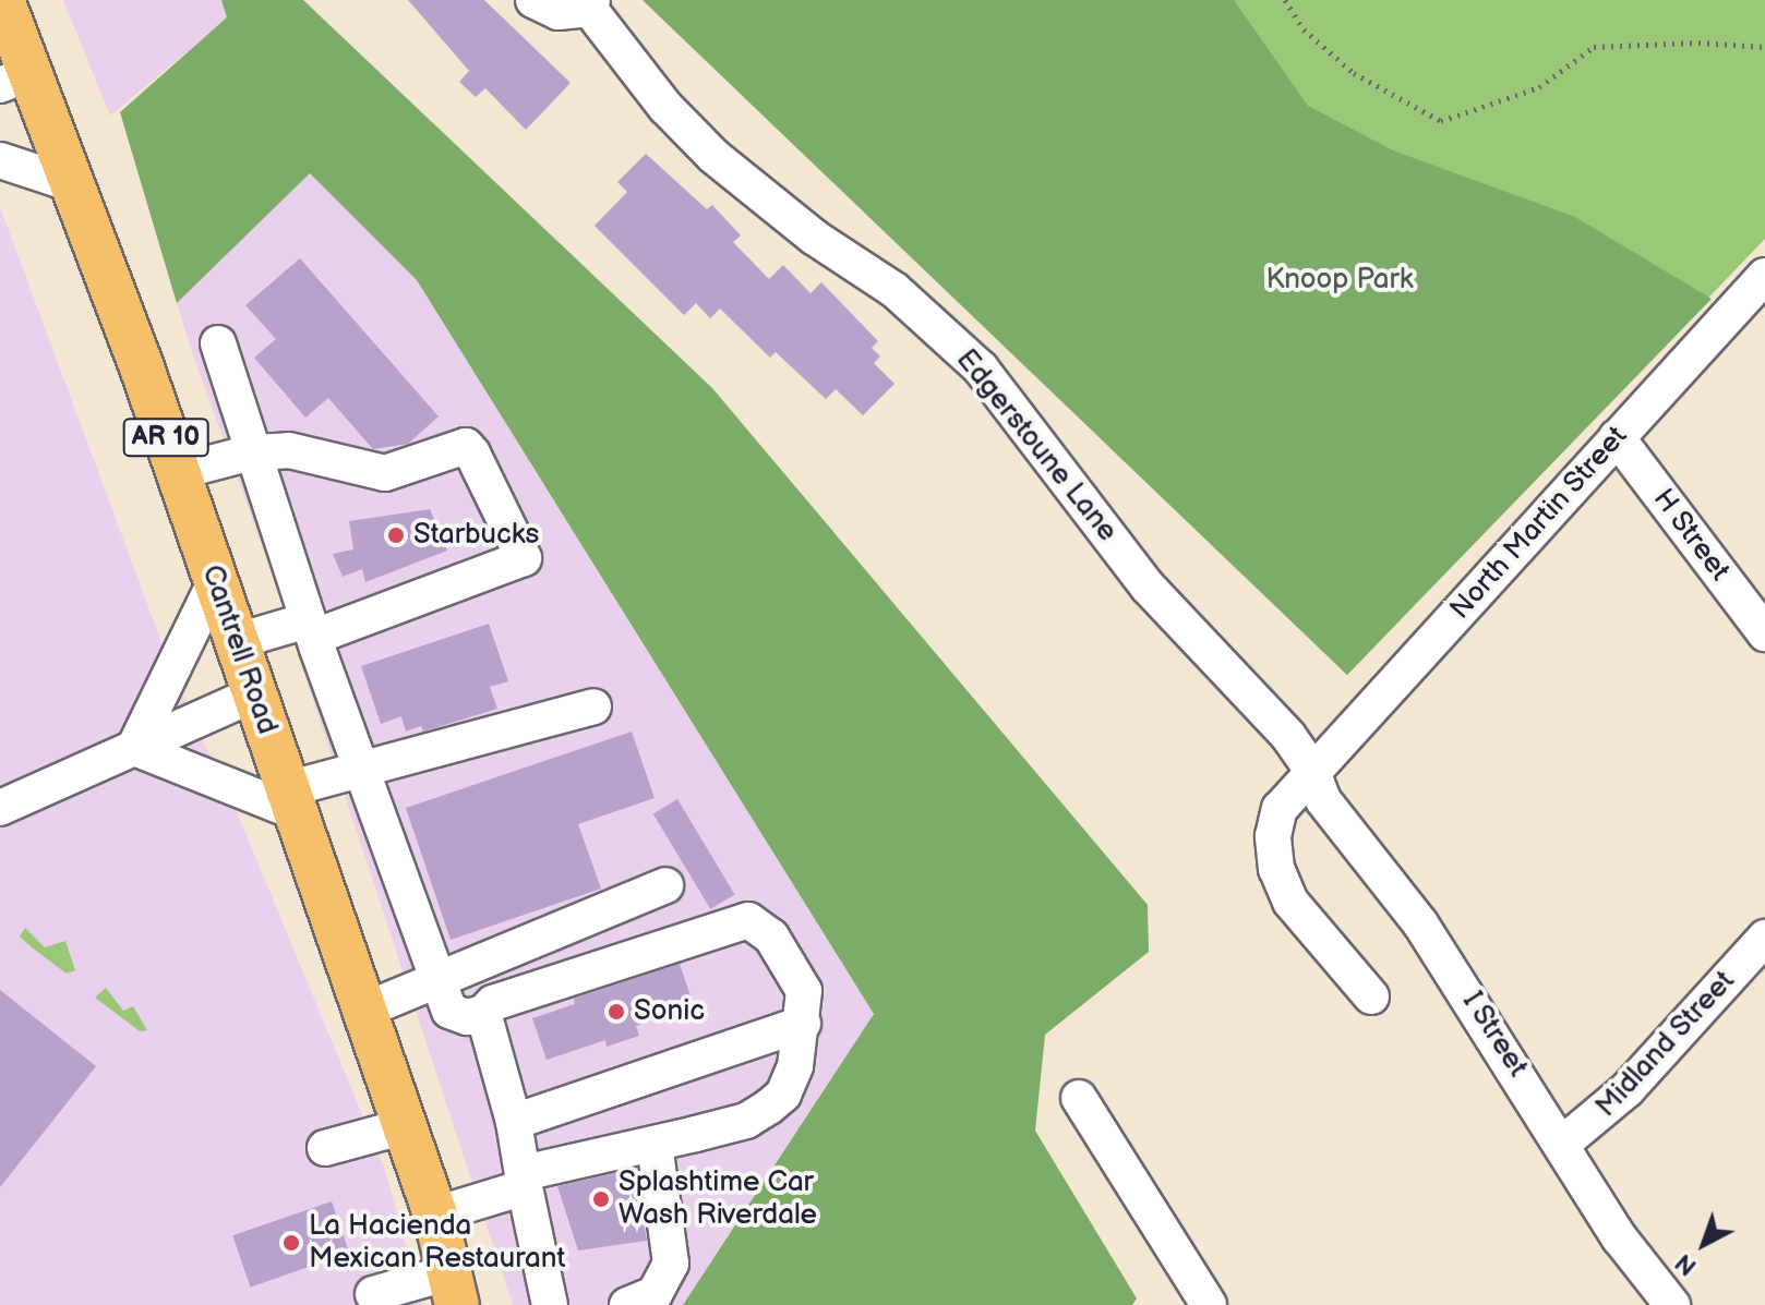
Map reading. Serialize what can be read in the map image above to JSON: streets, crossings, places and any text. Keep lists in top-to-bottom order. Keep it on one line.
{"streets":{"main road":["AR 10","Cantrell Road"],"street":["Edgerstoune Lane","North Martin Street","H Street","I Street","Midland Street"]},"crossings":[["Edgerstoune Lane","North Martin Street"],["Edgerstoune Lane","I Street"],["North Martin Street","H Street"],["North Martin Street","I Street"],["I Street","Midland Street"]],"parks":["Knoop Park"],"places":["Starbucks","Sonic","Splashtime Car Wash Riverdale","La Hacienda Mexican Restaurant"],"north":"bottom left"}
